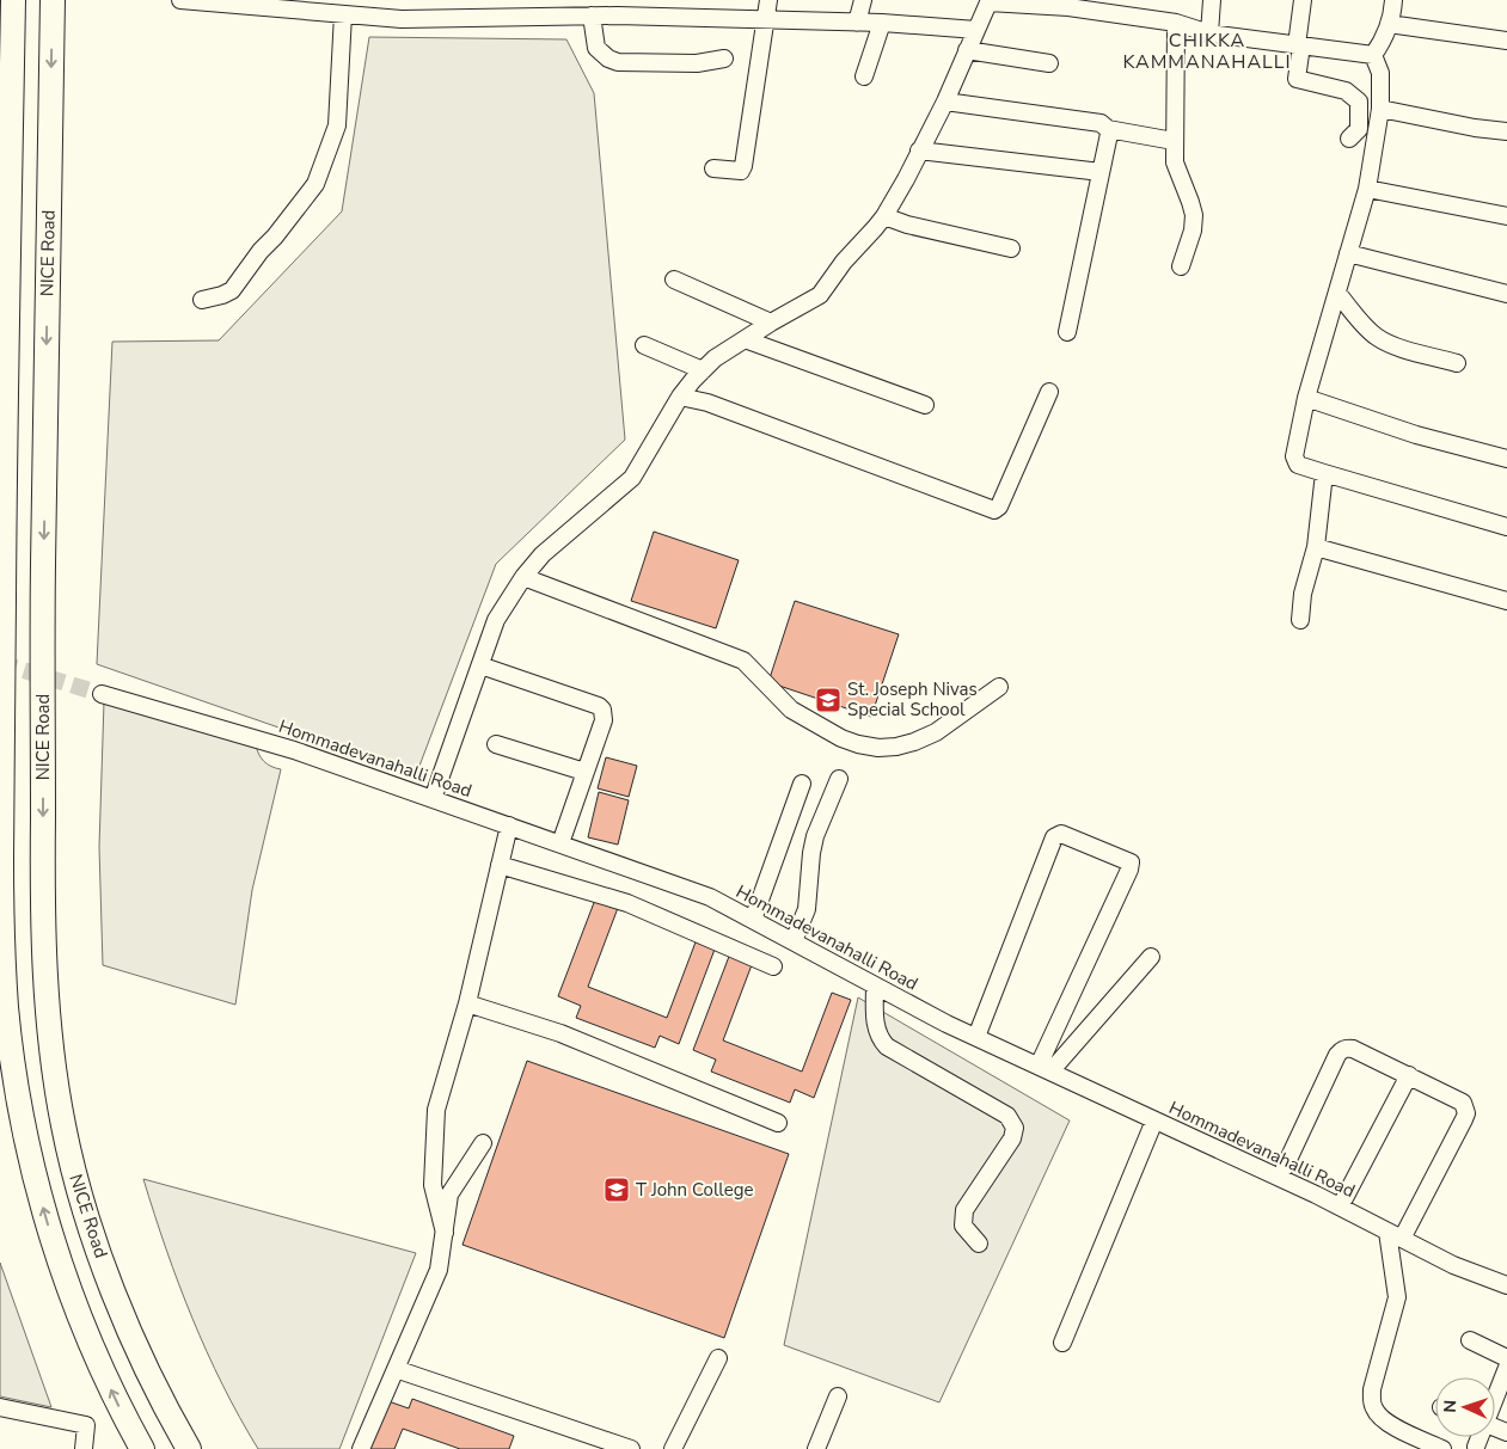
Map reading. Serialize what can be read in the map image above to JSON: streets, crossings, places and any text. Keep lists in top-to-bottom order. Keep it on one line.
{"streets":{"highway":["NICE Road"],"street":["Hommadevanahalli Road"]},"districts":["CHIKKA KAMMANAHALLI"],"places":{"school or university":["St. Joseph Nivas Special School","T John College"]},"north":"left"}
